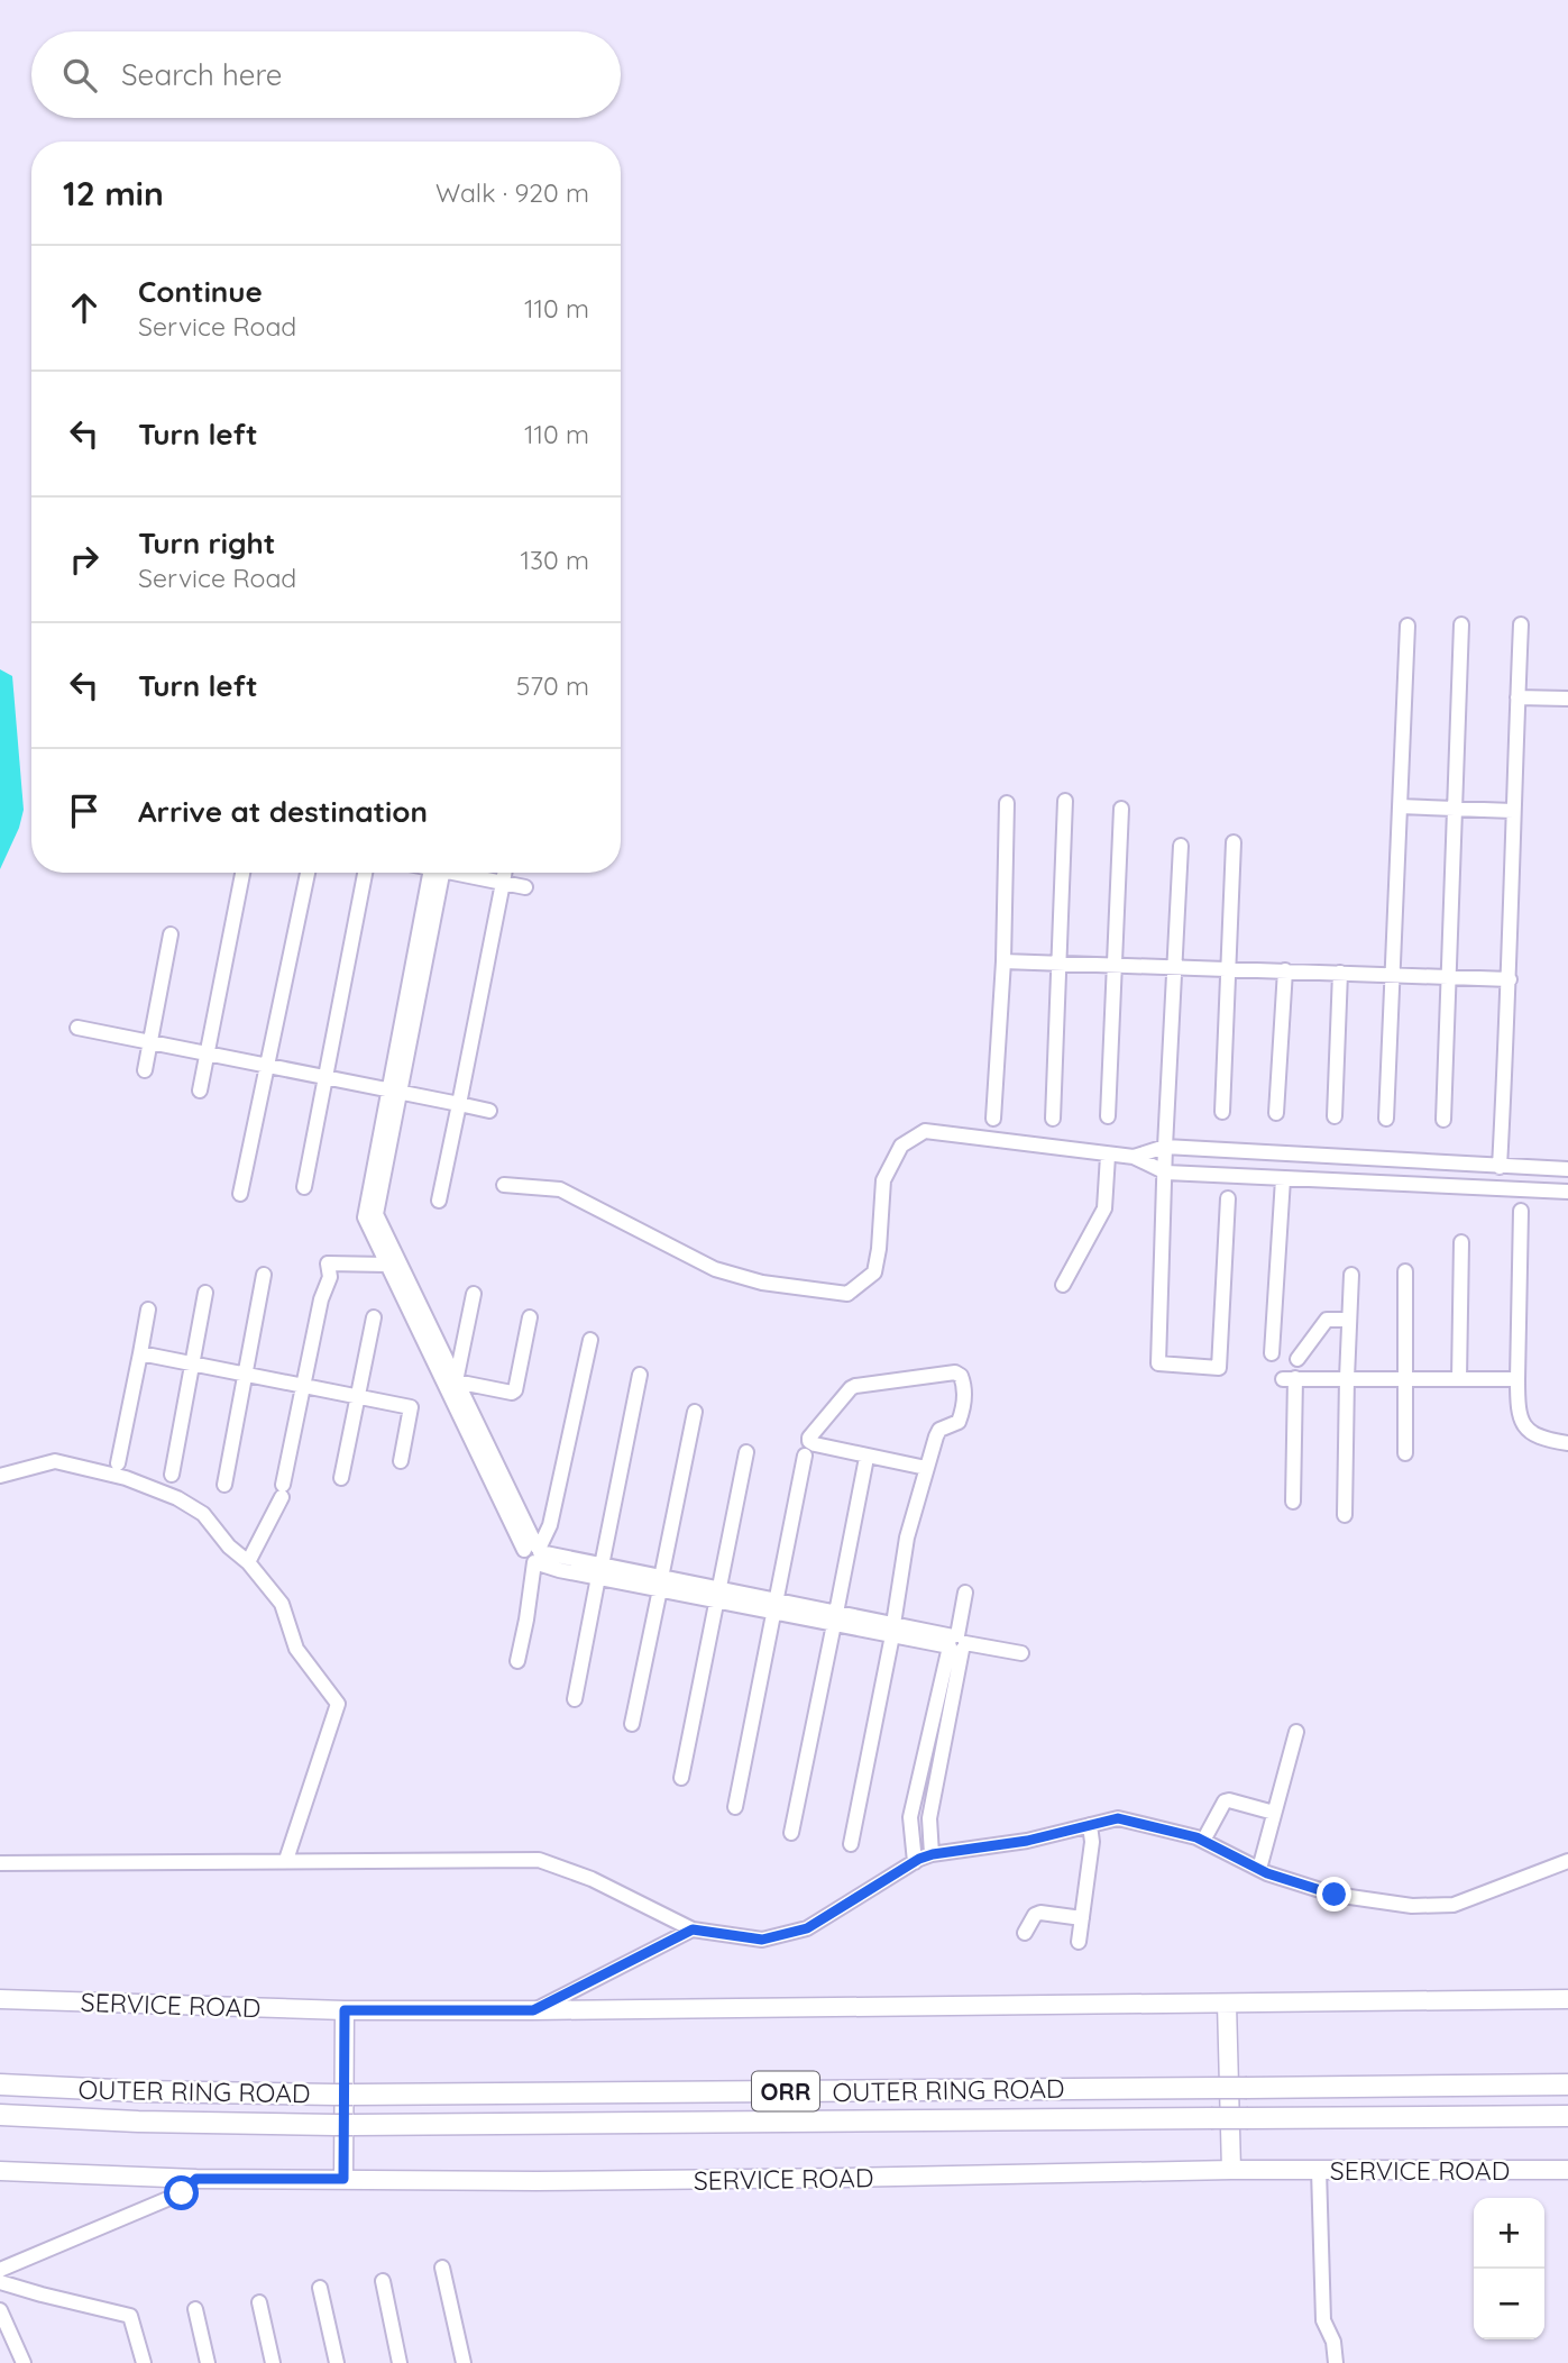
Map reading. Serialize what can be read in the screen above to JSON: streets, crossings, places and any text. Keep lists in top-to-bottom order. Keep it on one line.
{"streets":{"highway":["OUTER RING ROAD","ORR"],"main road":["SERVICE ROAD"]},"page":{"search":"Search here","heading":["12 min","Walk · 920 m"],"list":[["Continue","Service Road","110 m"],["Turn left","110 m"],["Turn right","Service Road","130 m"],["Turn left","570 m"],"Arrive at destination"],"map_buttons":["+","−"]}}
